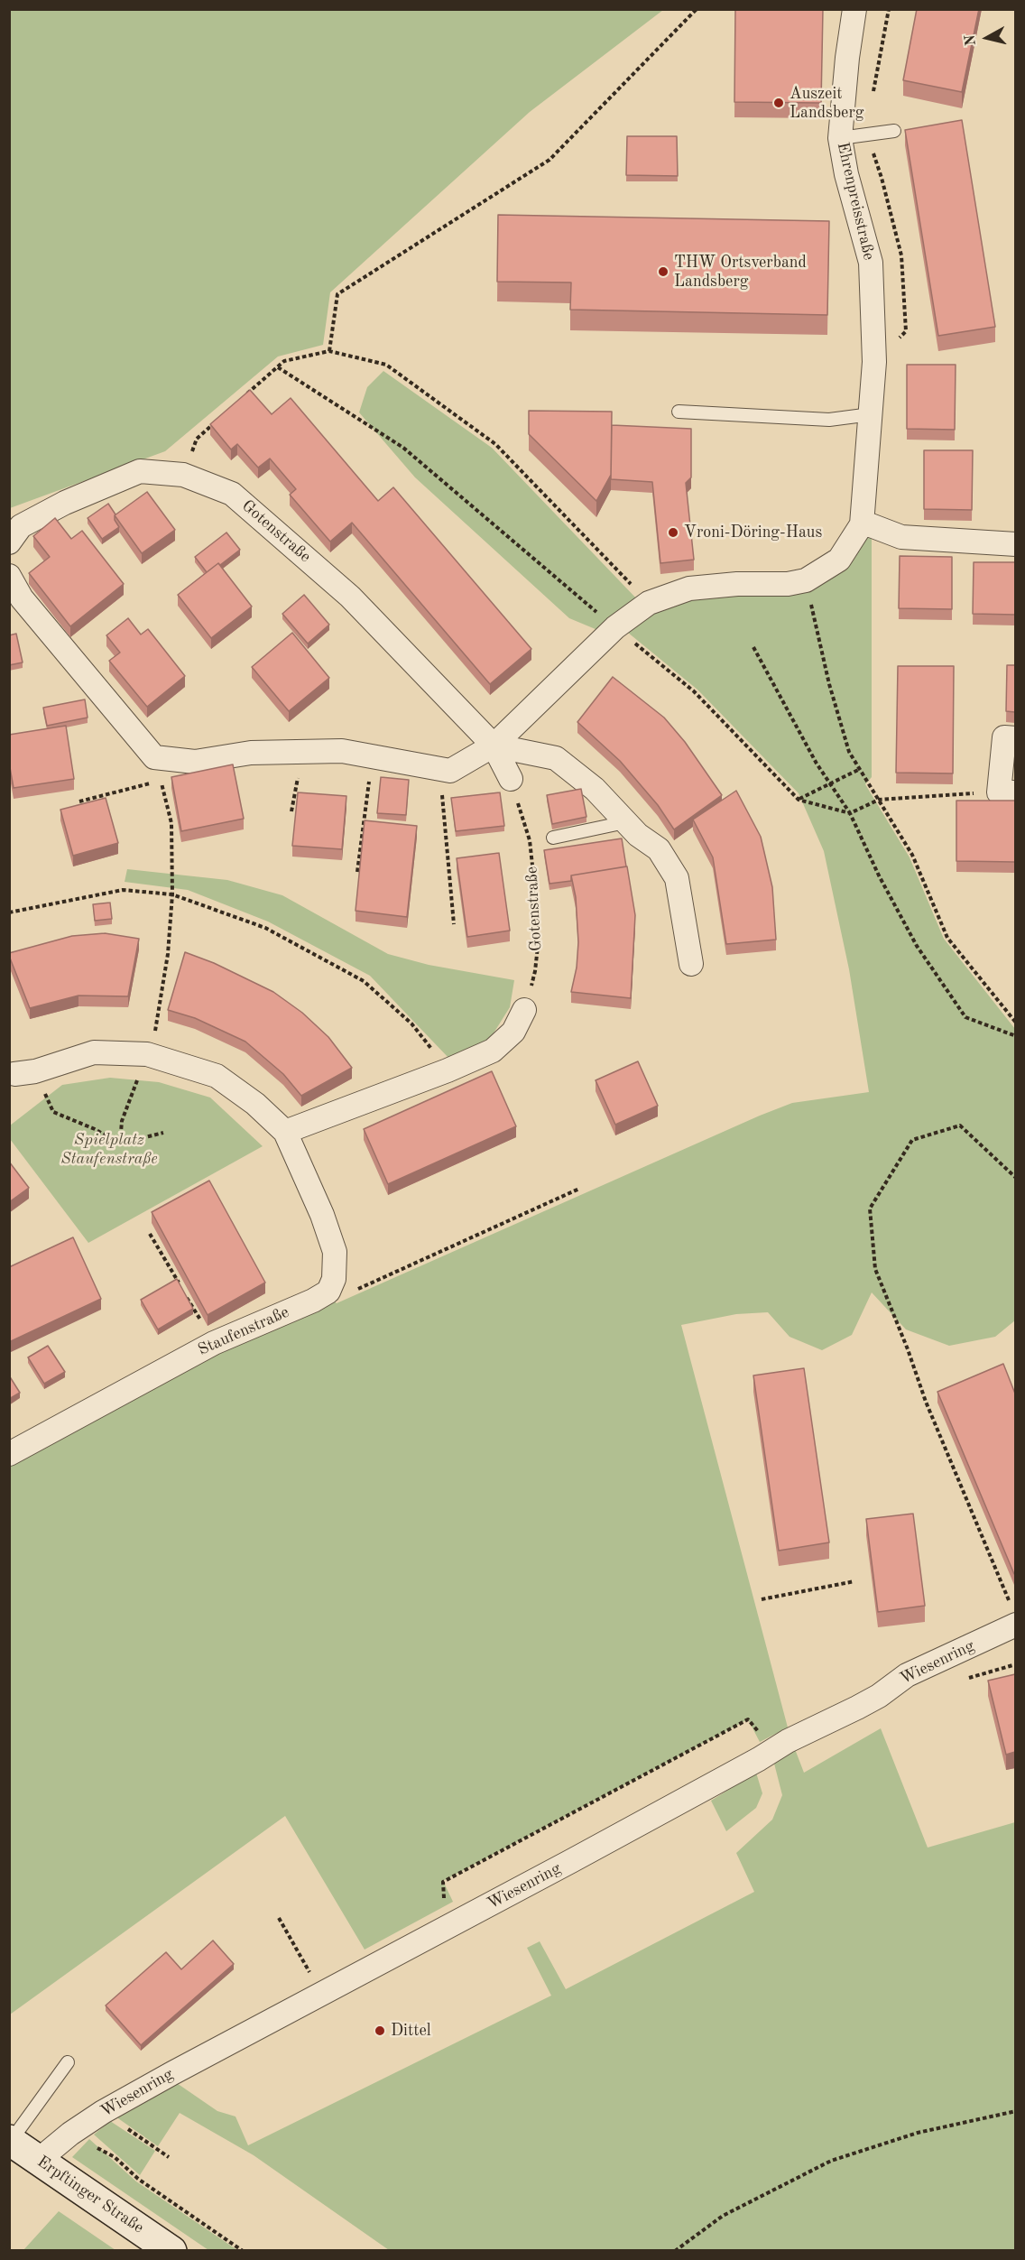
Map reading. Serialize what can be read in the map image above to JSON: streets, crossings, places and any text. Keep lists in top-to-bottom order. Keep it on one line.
{"streets":{"street":["Ehrenpreisstraße","Gotenstraße","Staufenstraße","Wiesenring","Erpftinger Straße"]},"crossings":[["Wiesenring","Erpftinger Straße"]],"parks":["Spielplatz Staufenstraße"],"places":["Auszeit Landsberg","THW Ortsverband Landsberg","Vroni-Döring-Haus","Dittel"],"north":"left"}
